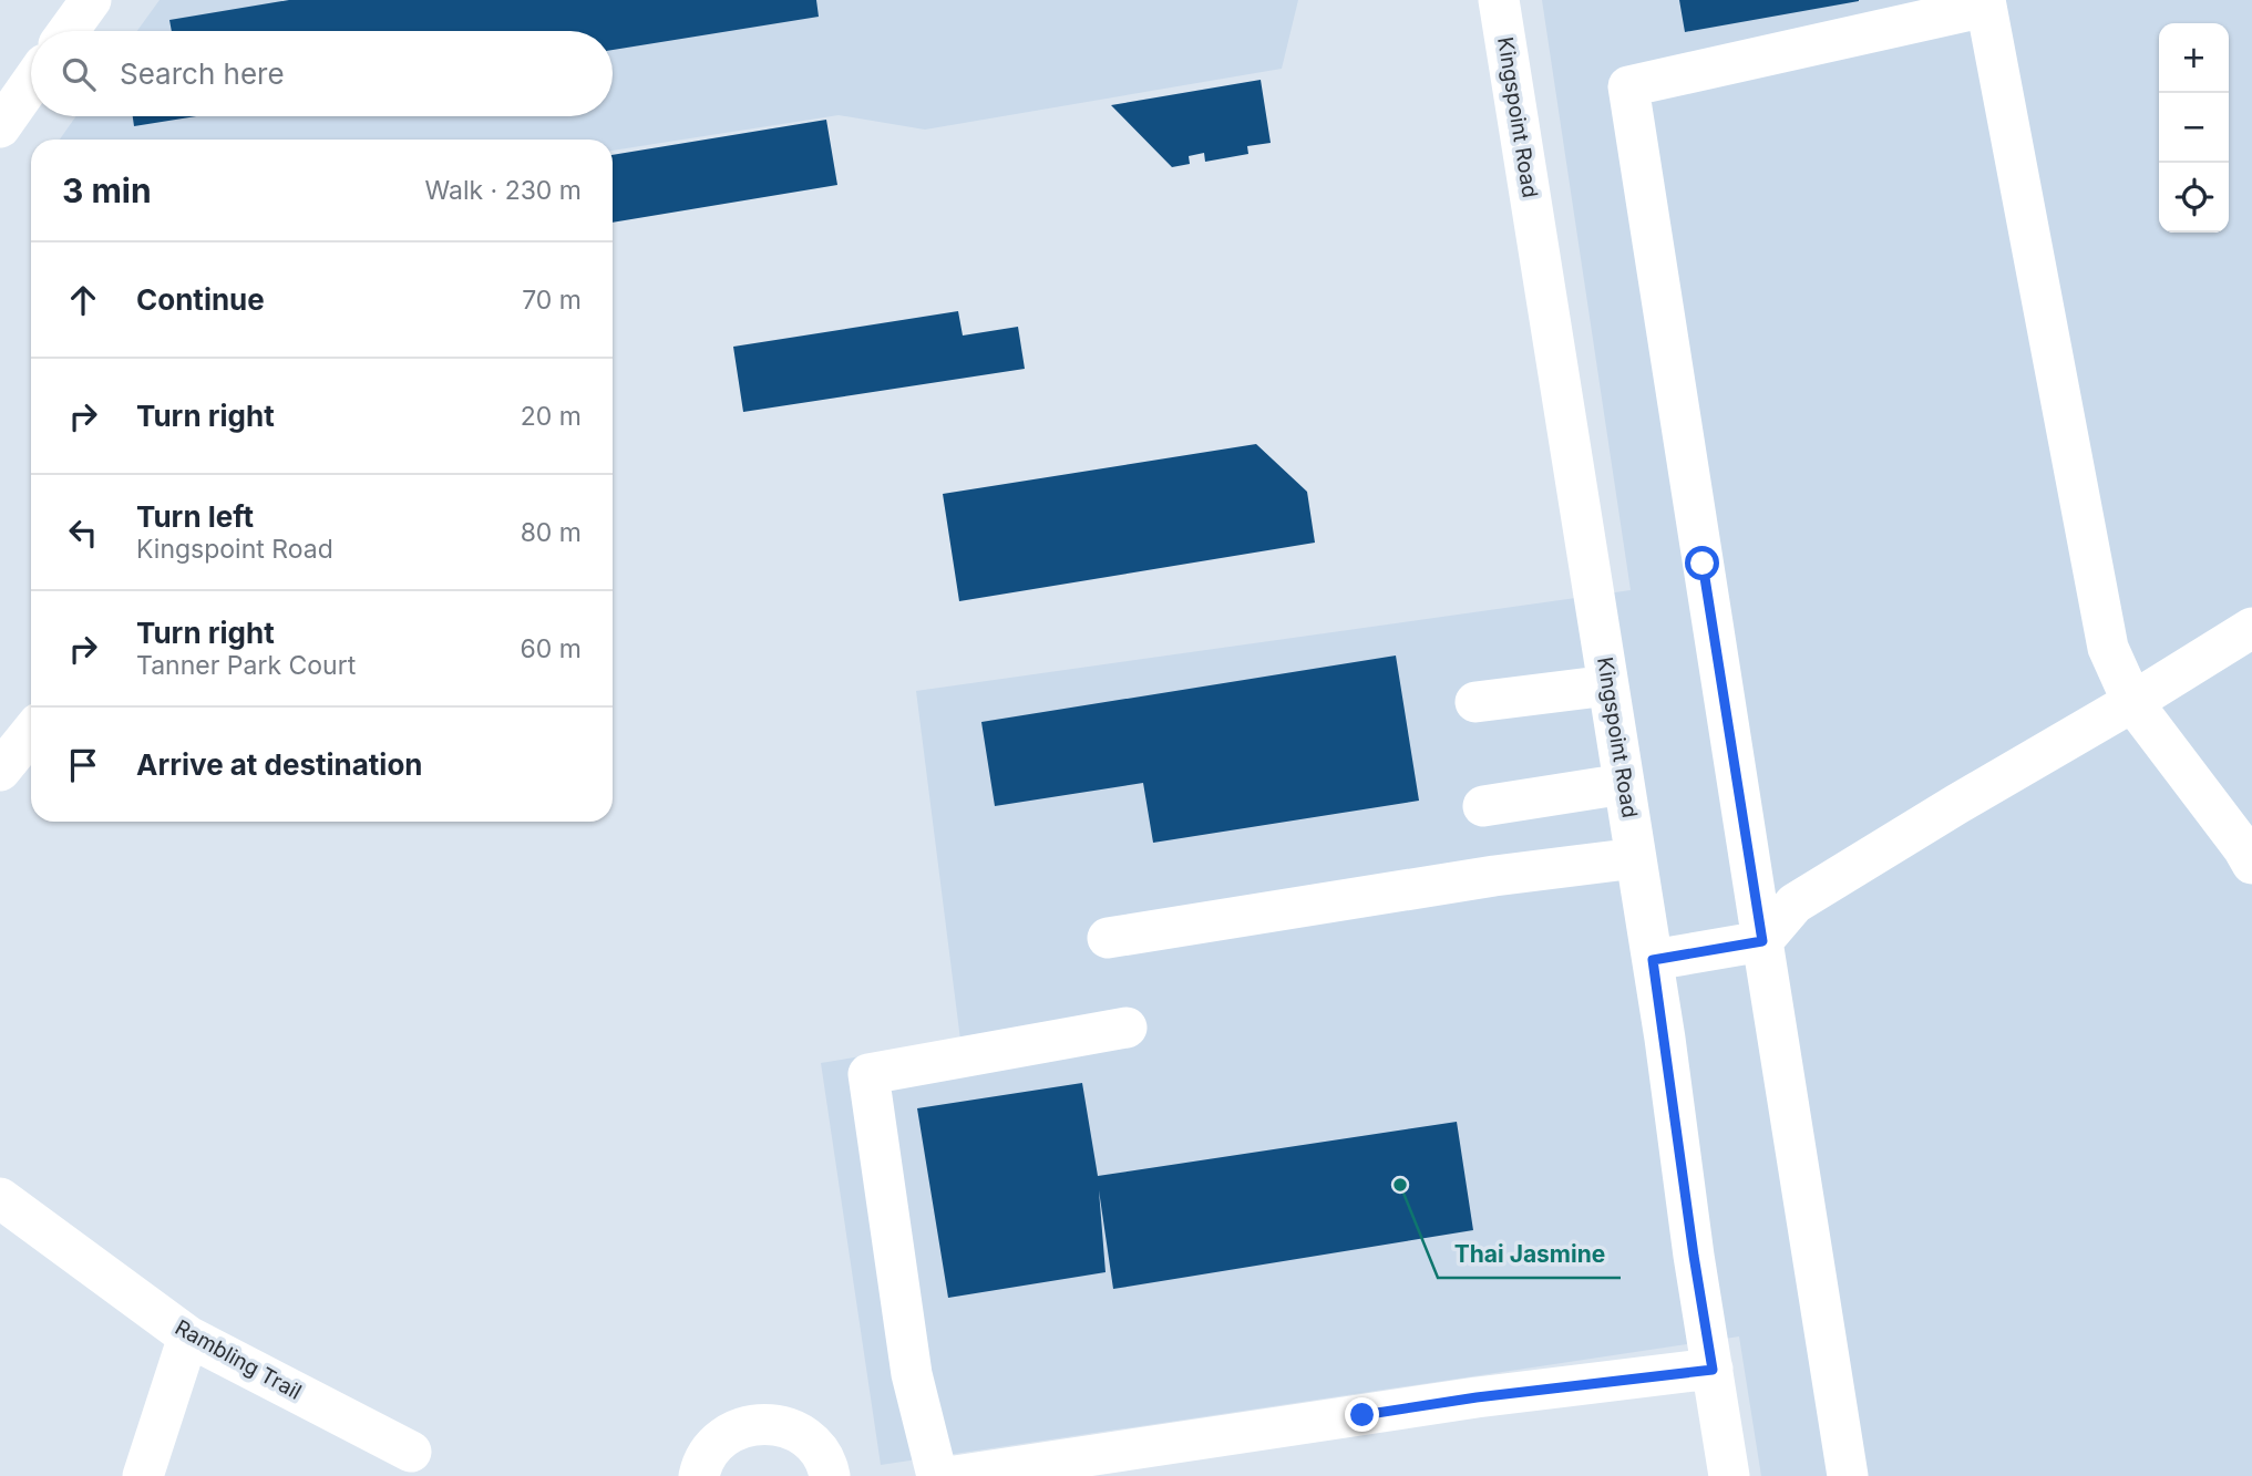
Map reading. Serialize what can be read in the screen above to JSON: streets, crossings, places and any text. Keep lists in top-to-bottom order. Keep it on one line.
{"streets":{"street":["Kingspoint Road","Rambling Trail"]},"places":["Thai Jasmine"],"page":{"map_buttons":["+","−"],"search":"Search here","heading":["3 min","Walk · 230 m"],"list":[["Continue","70 m"],["Turn right","20 m"],["Turn left","Kingspoint Road","80 m"],["Turn right","Tanner Park Court","60 m"],"Arrive at destination"]}}
